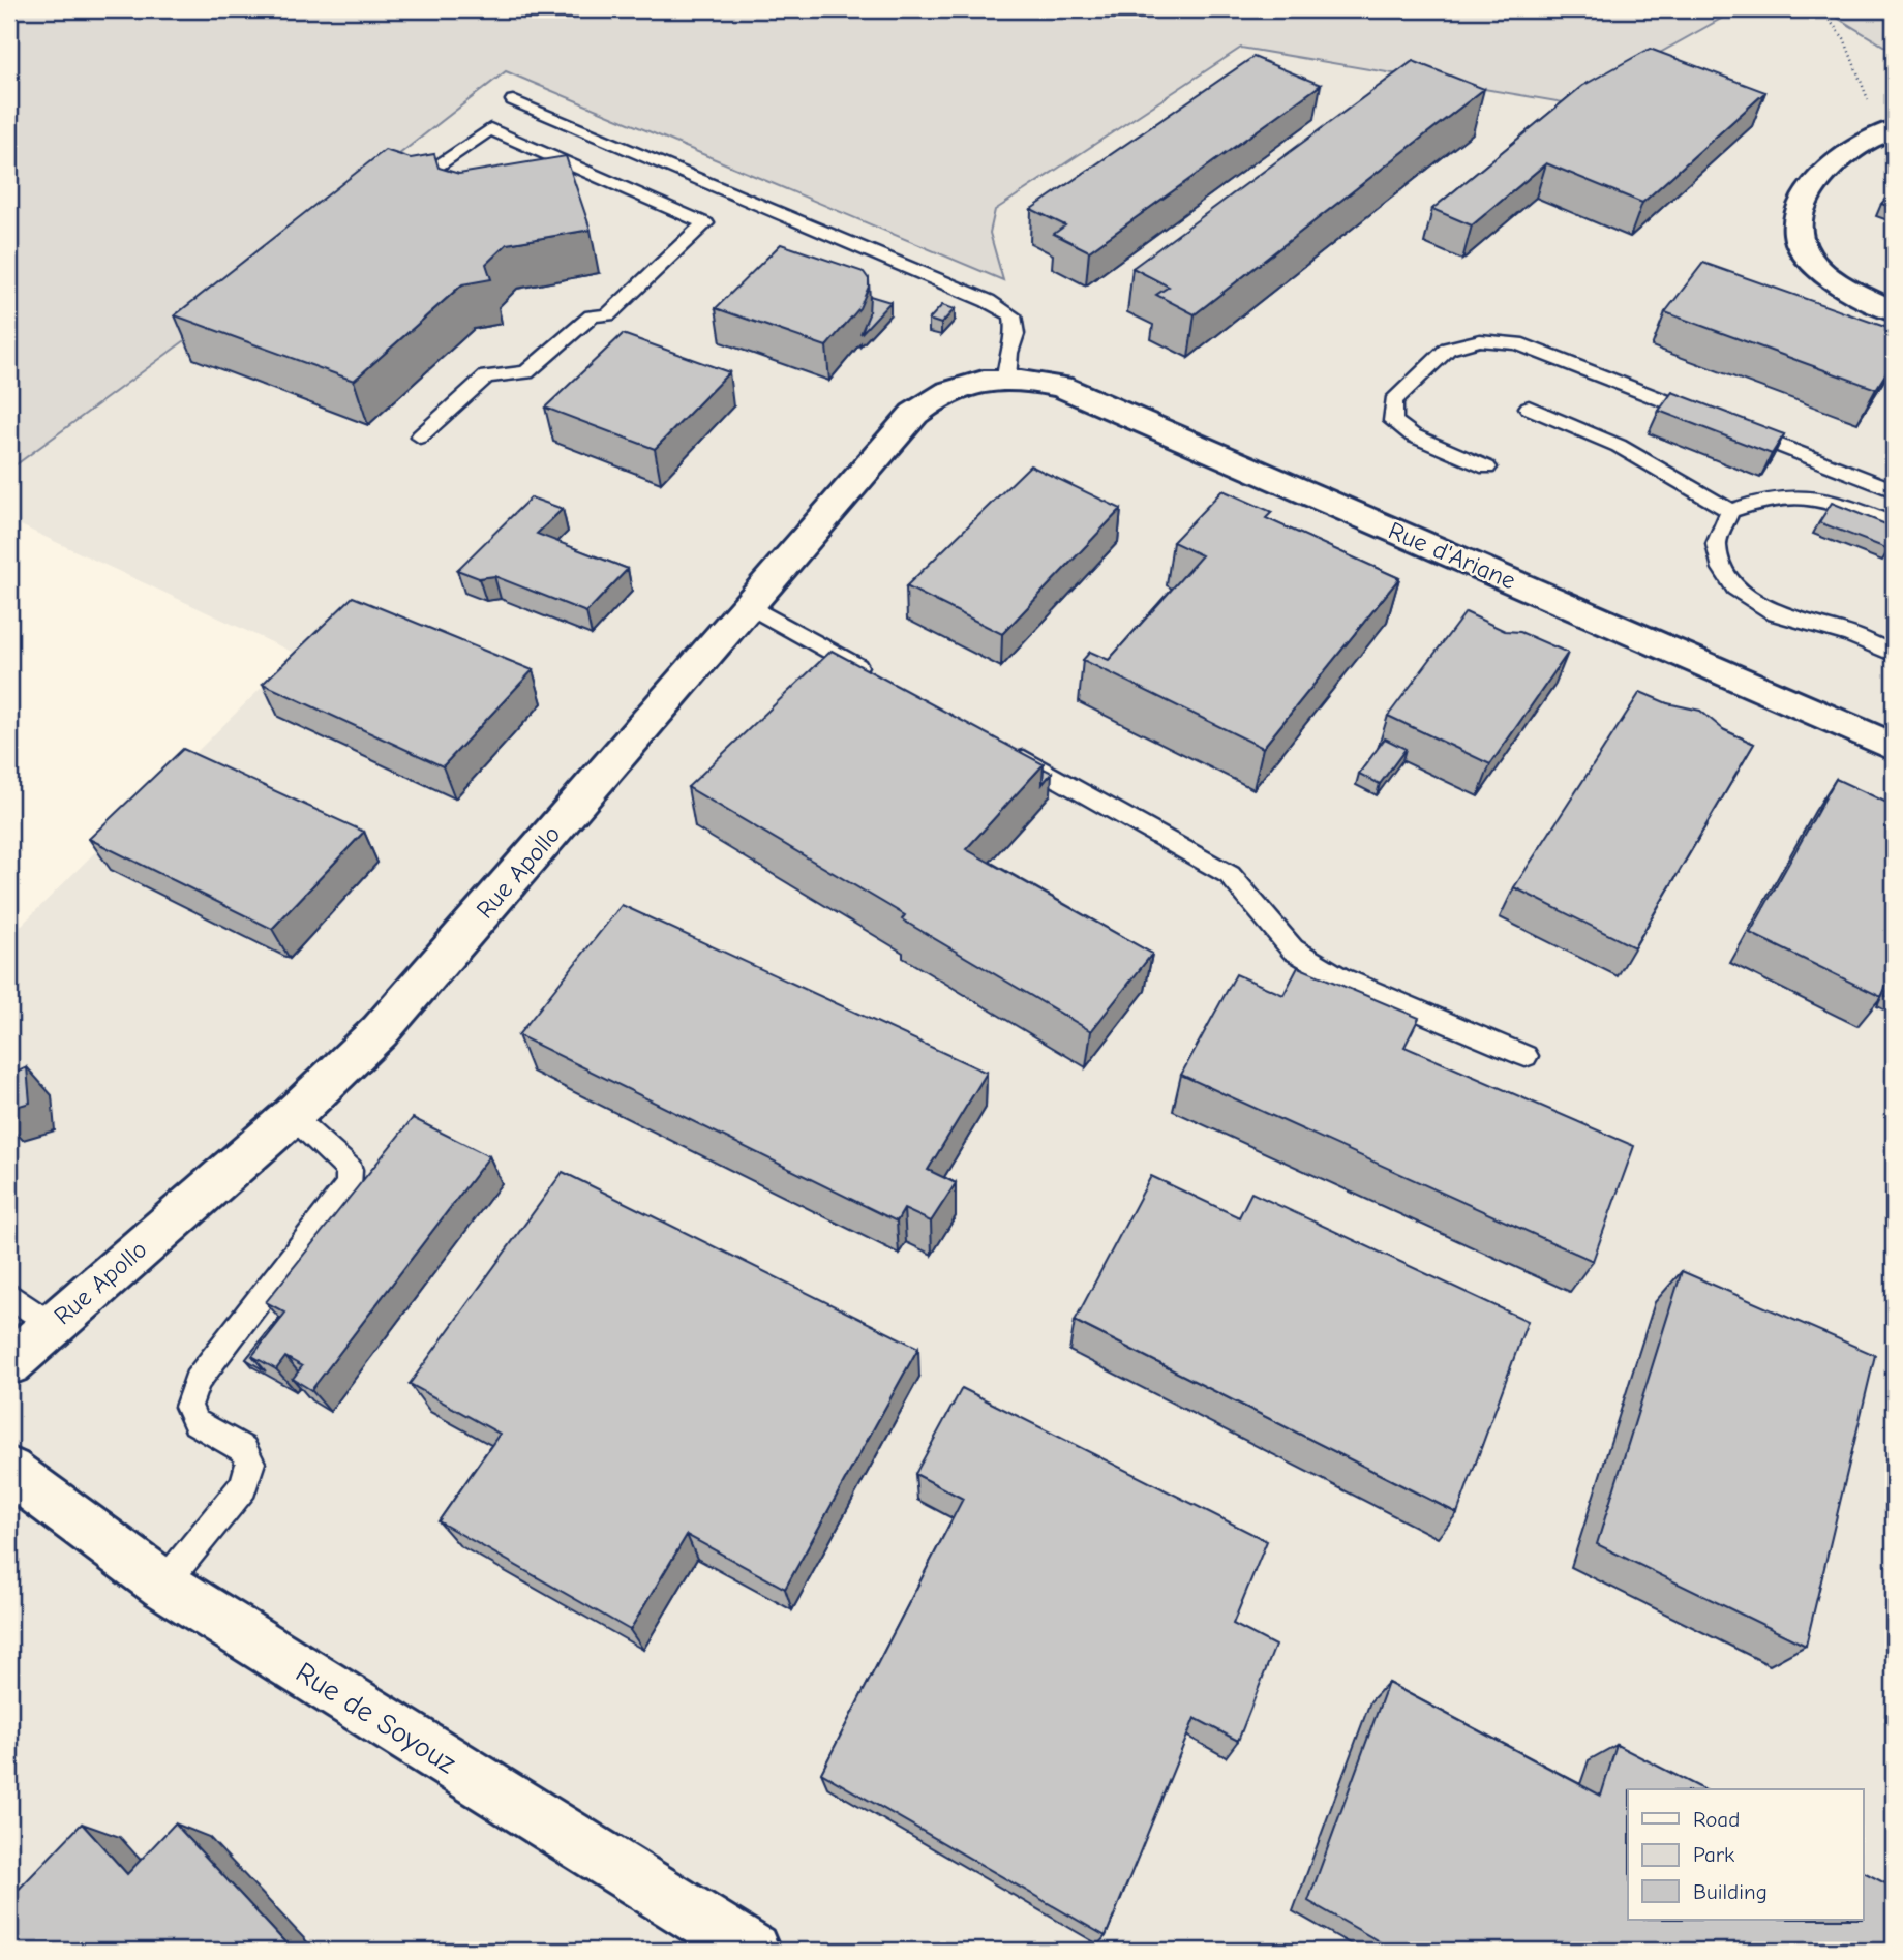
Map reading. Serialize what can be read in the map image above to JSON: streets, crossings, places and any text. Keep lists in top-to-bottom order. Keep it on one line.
{"streets":{"street":["Rue d'Ariane","Rue Apollo","Rue de Soyouz"]},"crossings":[["Rue d'Ariane","Rue Apollo"]],"legend":["Road","Park","Building"]}
